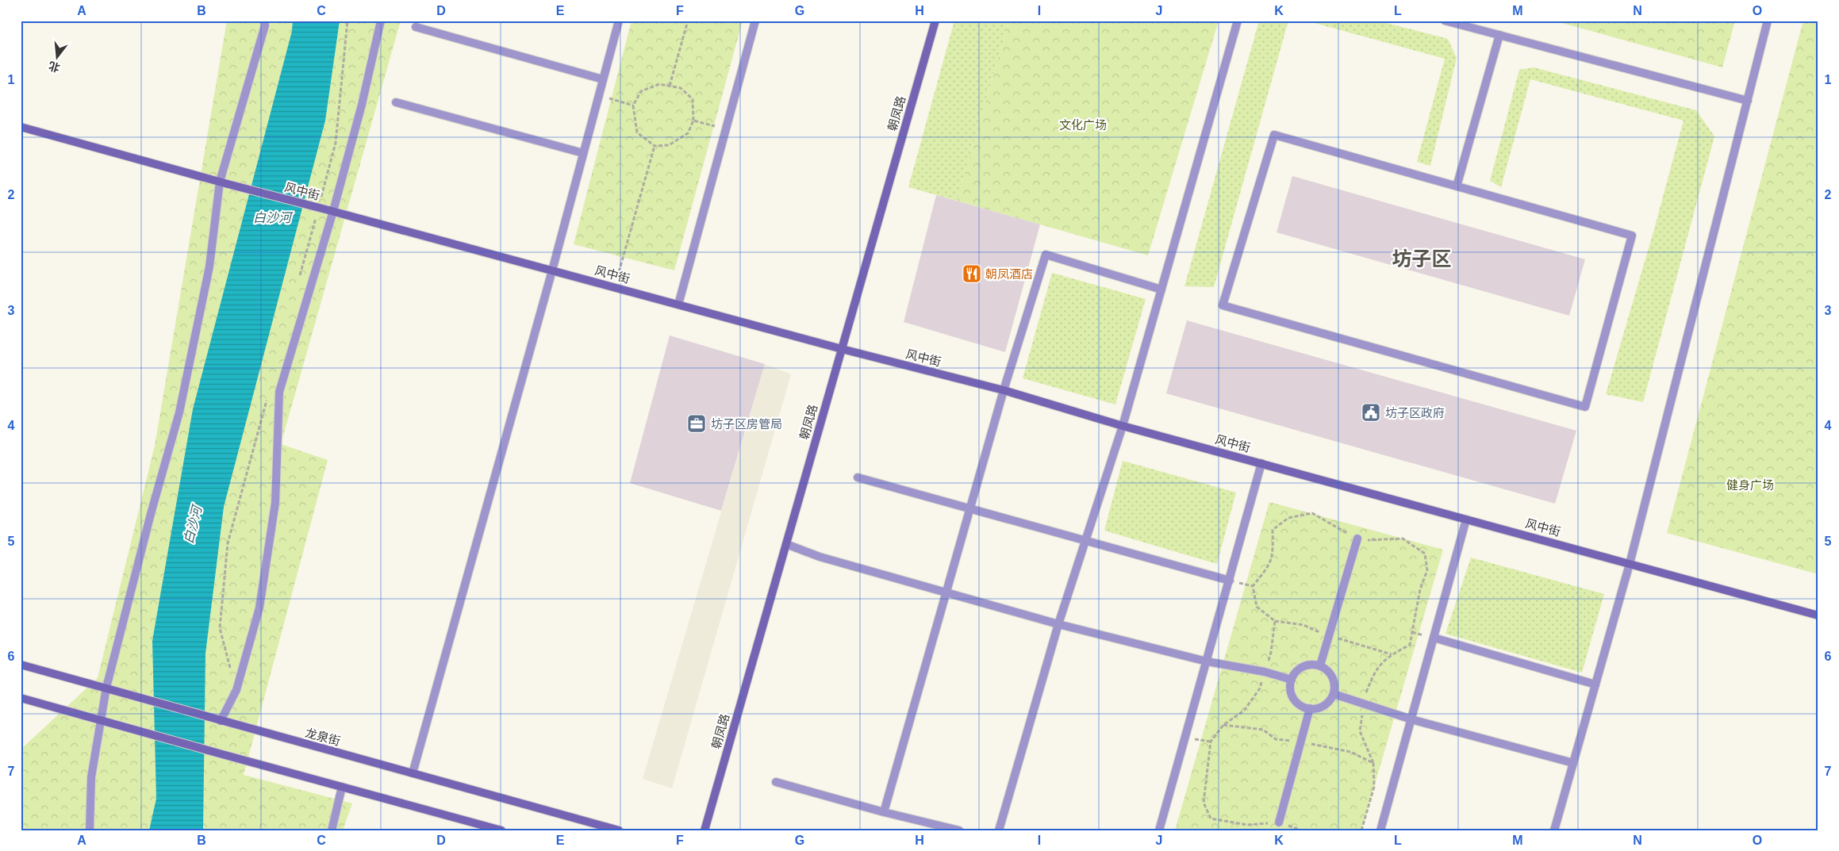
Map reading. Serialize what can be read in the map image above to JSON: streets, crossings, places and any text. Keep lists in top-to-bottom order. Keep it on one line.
{"streets":{"street":["朝凤路","风中街","龙泉街"]},"crossings":[["朝凤路","风中街"]],"districts":["坊子区"],"water":["白沙河"],"parks":["文化广场","健身广场"],"places":{"restaurant":["朝凤酒店"],"public building":["坊子区政府"],"office":["坊子区房管局"]},"north":"bottom","grid":{"columns":["A","B","C","D","E","F","G","H","I","J","K","L","M","N","O"],"rows":["1","2","3","4","5","6","7"]}}
